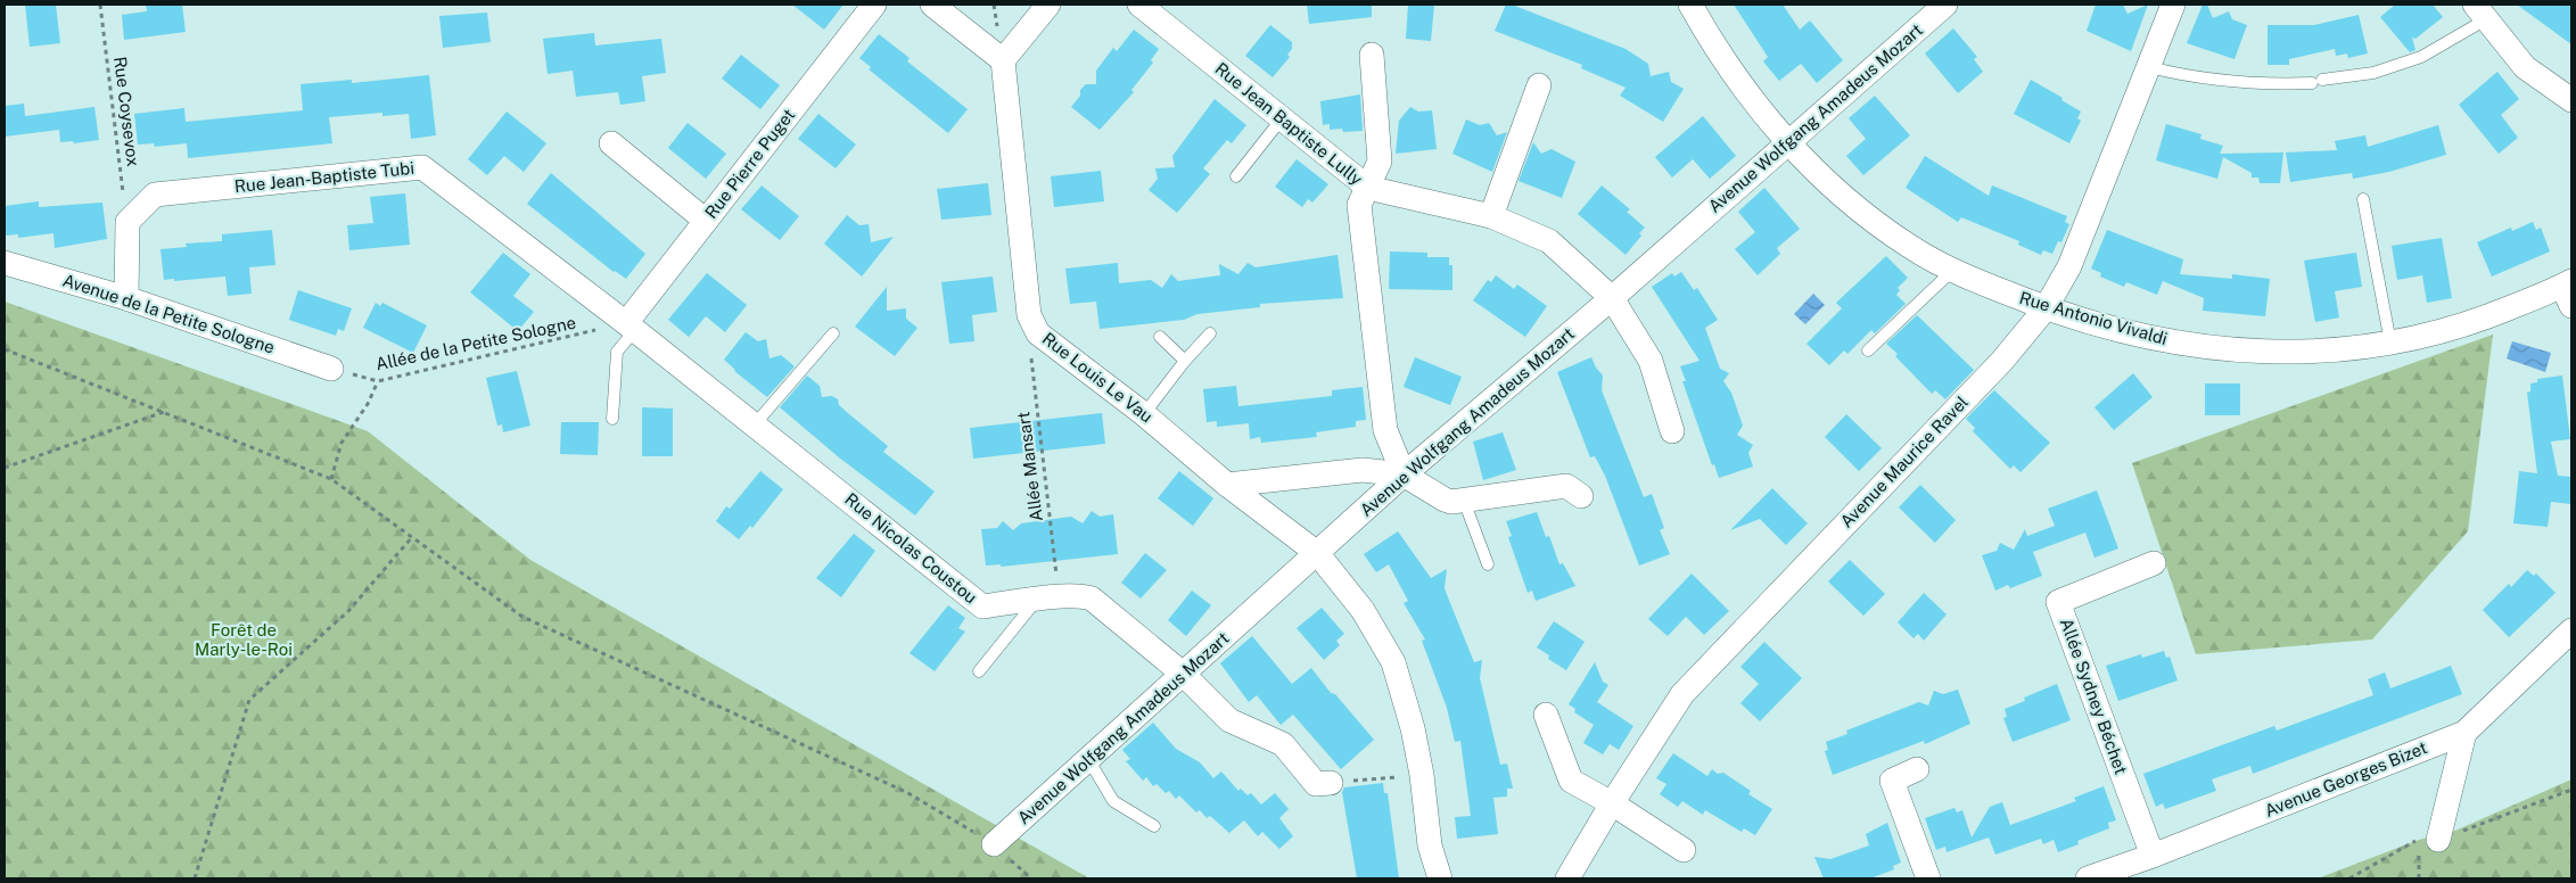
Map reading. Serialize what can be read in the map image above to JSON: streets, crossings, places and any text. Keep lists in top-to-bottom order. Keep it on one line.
{"streets":{"street":["Avenue Wolfgang Amadeus Mozart","Rue Jean Baptiste Lully","Rue Pierre Puget","Rue Jean-Baptiste Tubi","Avenue de la Petite Sologne","Rue Antonio Vivaldi","Rue Louis Le Vau","Avenue Maurice Ravel","Rue Nicolas Coustou","Allée Sydney Béchet","Avenue Georges Bizet"],"path":["Rue Coysevox","Allée de la Petite Sologne","Allée Mansart"]},"crossings":[["Rue Coysevox","Rue Jean-Baptiste Tubi"],["Avenue Wolfgang Amadeus Mozart","Rue Jean Baptiste Lully"],["Avenue Wolfgang Amadeus Mozart","Rue Antonio Vivaldi"],["Avenue Wolfgang Amadeus Mozart","Rue Louis Le Vau"],["Avenue Wolfgang Amadeus Mozart","Rue Nicolas Coustou"],["Rue Pierre Puget","Rue Jean-Baptiste Tubi"],["Rue Pierre Puget","Allée de la Petite Sologne"],["Rue Pierre Puget","Rue Nicolas Coustou"],["Rue Jean-Baptiste Tubi","Allée de la Petite Sologne"],["Rue Jean-Baptiste Tubi","Rue Nicolas Coustou"],["Avenue de la Petite Sologne","Allée de la Petite Sologne"],["Rue Antonio Vivaldi","Avenue Maurice Ravel"],["Allée de la Petite Sologne","Rue Nicolas Coustou"],["Rue Louis Le Vau","Allée Mansart"],["Allée Mansart","Rue Nicolas Coustou"],["Allée Sydney Béchet","Avenue Georges Bizet"]],"parks":["Forêt de Marly-le-Roi"]}
